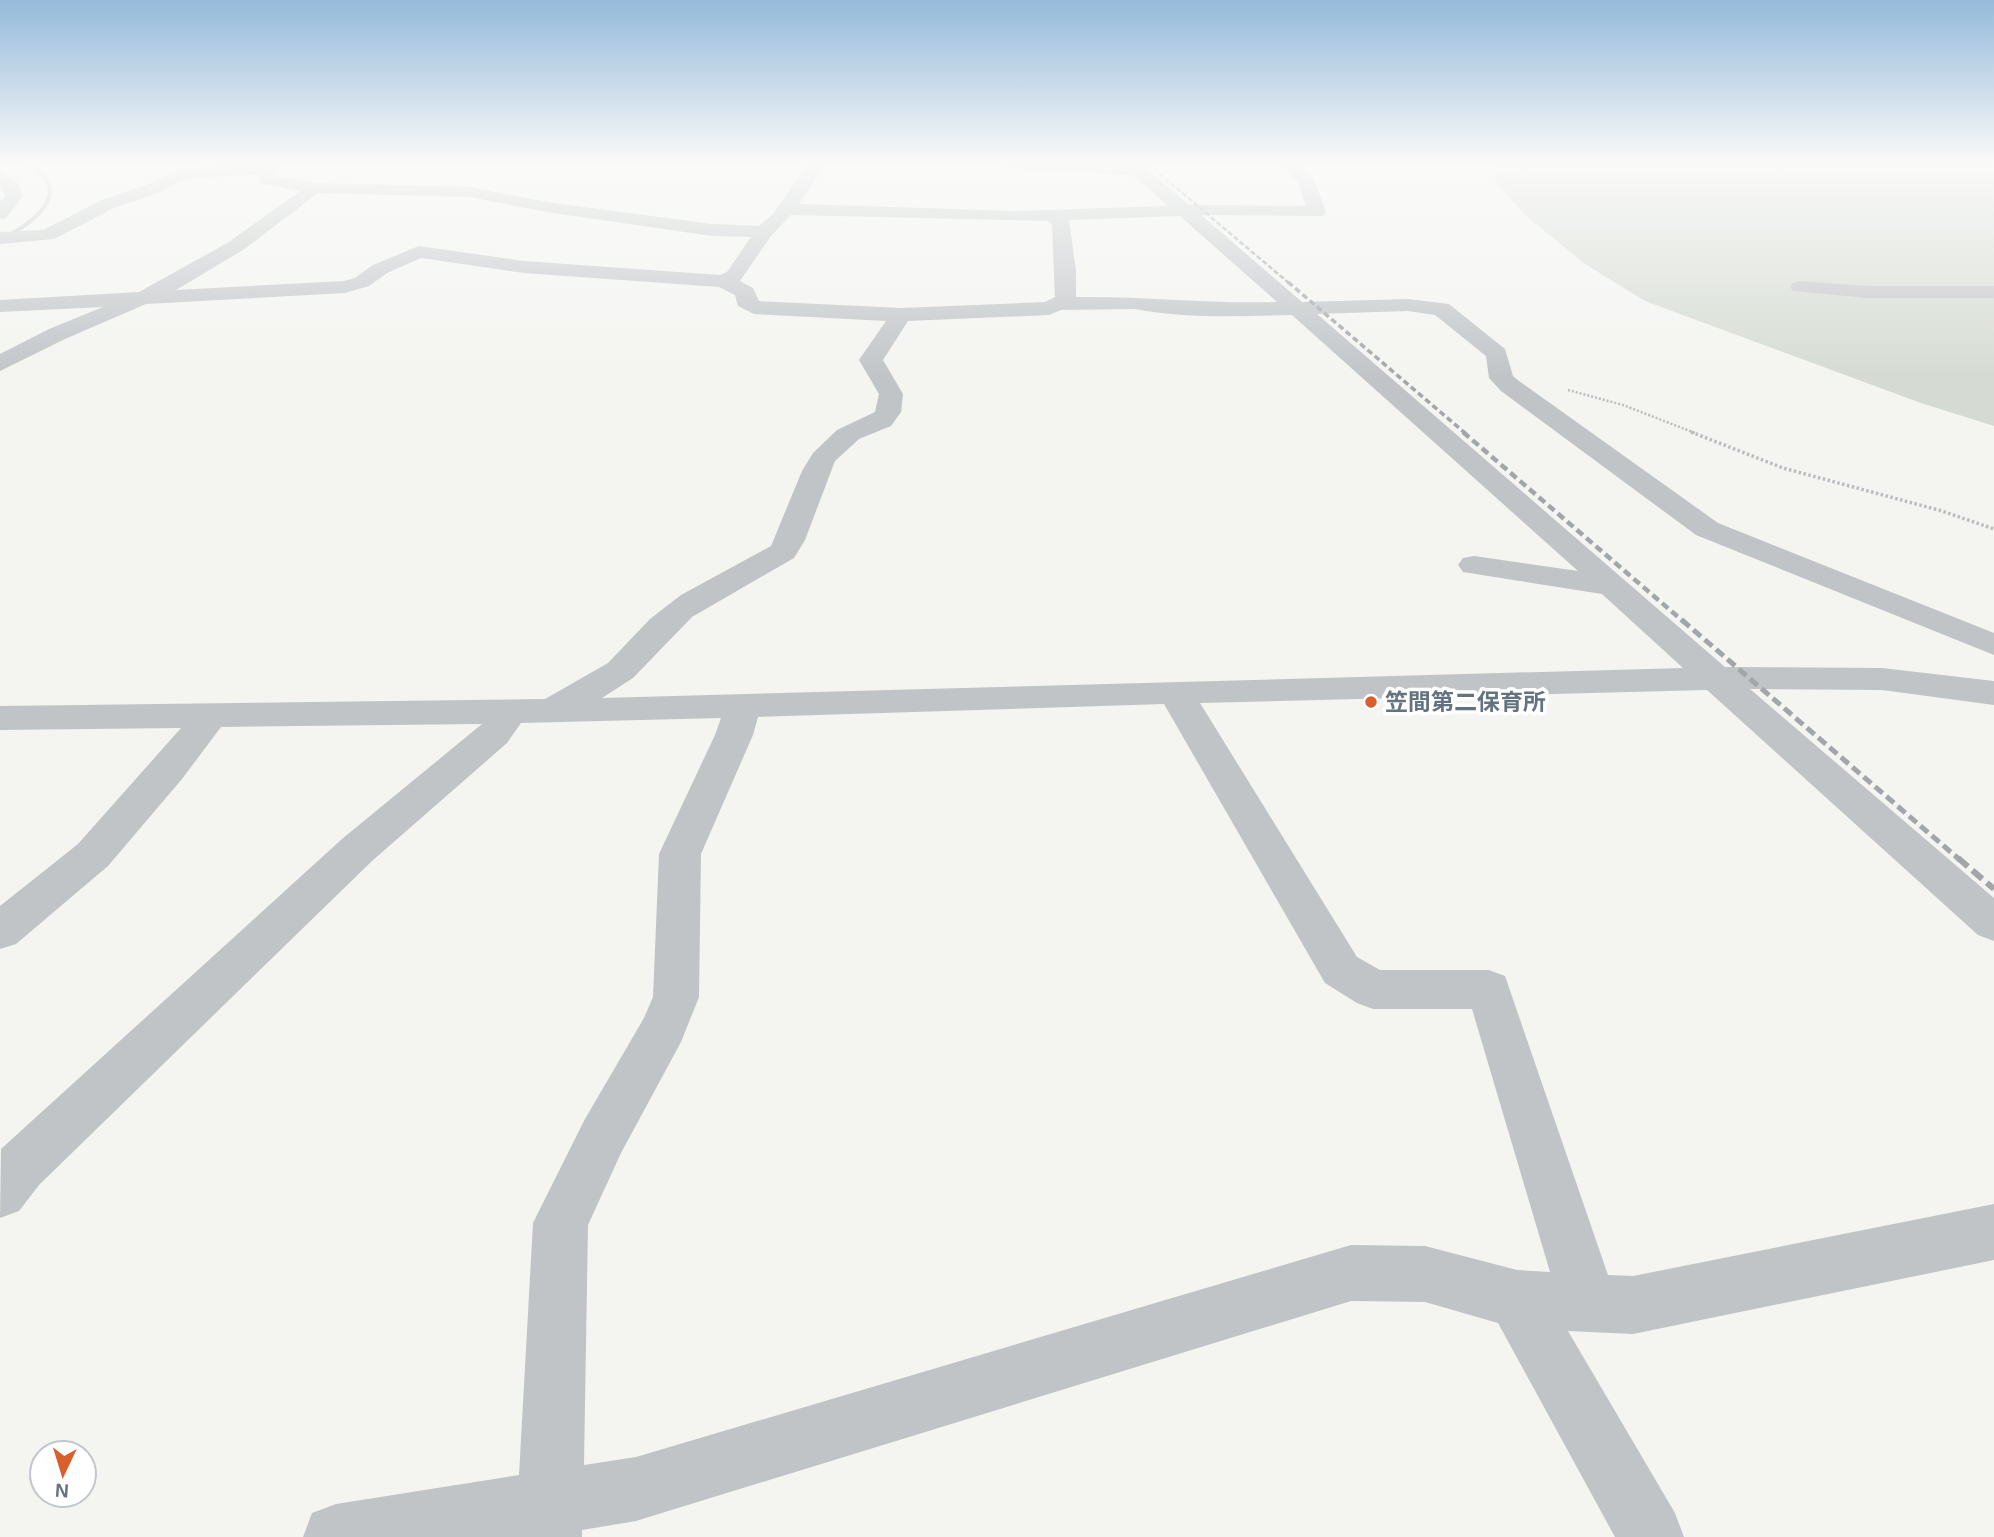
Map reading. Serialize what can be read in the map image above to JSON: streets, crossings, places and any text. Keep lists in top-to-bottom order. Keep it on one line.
{"places":["笠間第二保育所"],"north":"bottom"}
